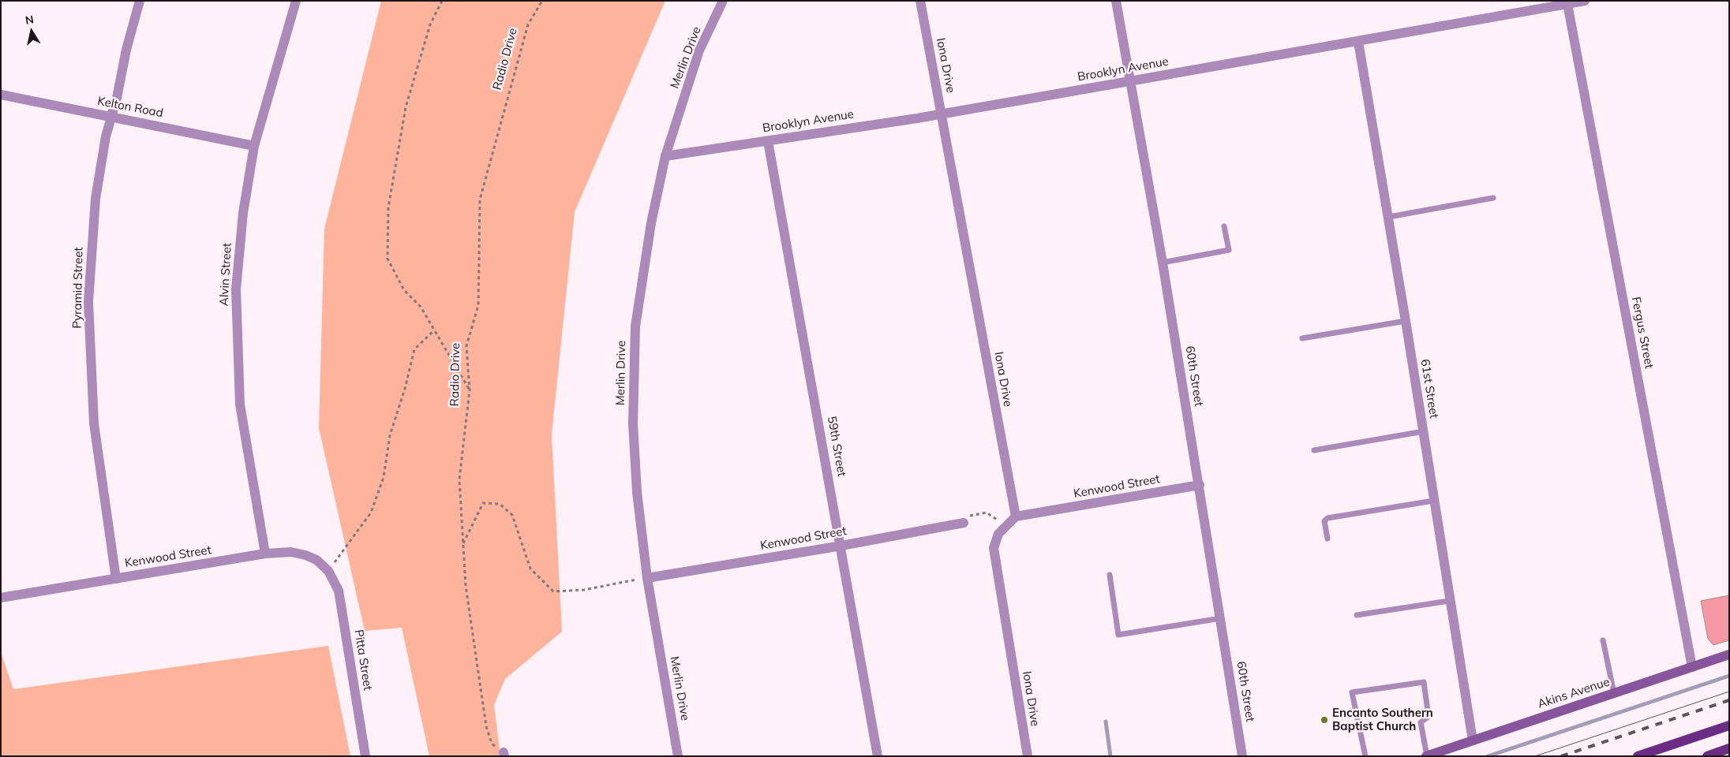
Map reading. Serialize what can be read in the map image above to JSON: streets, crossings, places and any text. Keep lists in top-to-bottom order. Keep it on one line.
{"streets":{"main road":["Akins Avenue"],"street":["Merlin Drive","Iona Drive","Brooklyn Avenue","Kelton Road","Alvin Street","Pyramid Street","Fergus Street","60th Street","61st Street","59th Street","Kenwood Street","Pitta Street"],"path":["Radio Drive"]},"crossings":[["Merlin Drive","Brooklyn Avenue"],["Merlin Drive","Kenwood Street"],["Iona Drive","Brooklyn Avenue"],["Iona Drive","Kenwood Street"],["Brooklyn Avenue","Fergus Street"],["Brooklyn Avenue","60th Street"],["Brooklyn Avenue","61st Street"],["Brooklyn Avenue","59th Street"],["Kelton Road","Alvin Street"],["Kelton Road","Pyramid Street"],["Alvin Street","Kenwood Street"],["Pyramid Street","Kenwood Street"],["Fergus Street","Akins Avenue"],["60th Street","Kenwood Street"],["61st Street","Akins Avenue"],["59th Street","Kenwood Street"],["Kenwood Street","Pitta Street"]],"places":["Encanto Southern Baptist Church"],"north":"top"}
